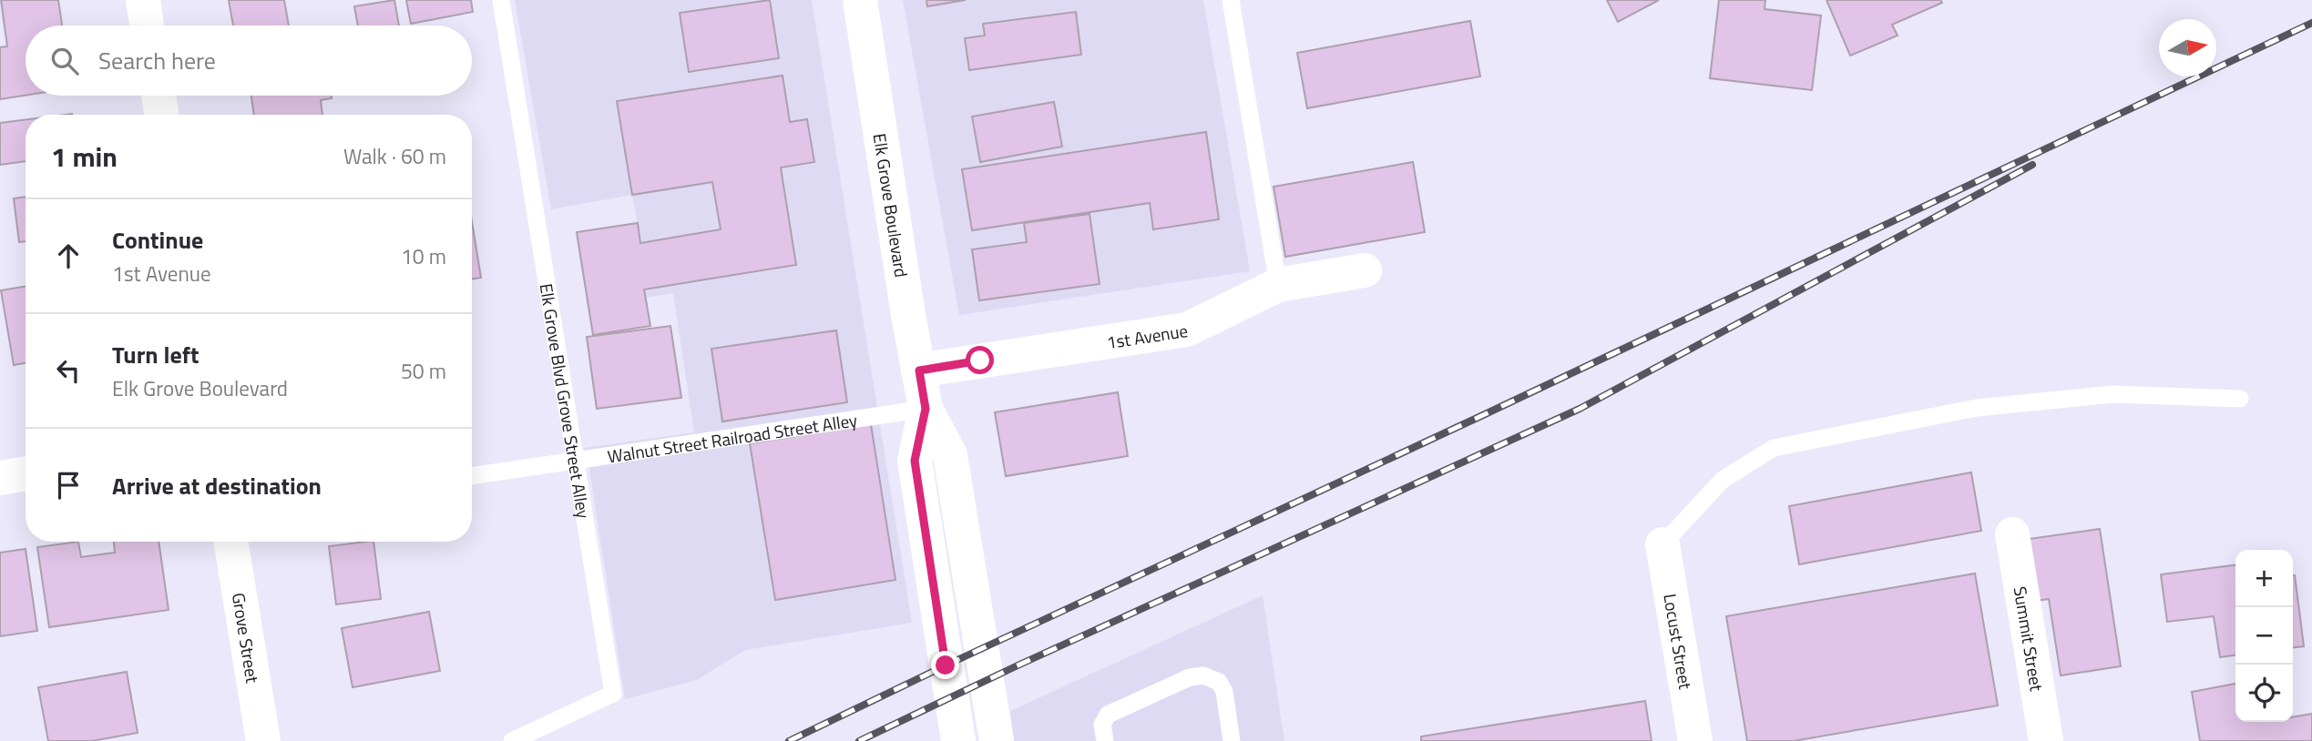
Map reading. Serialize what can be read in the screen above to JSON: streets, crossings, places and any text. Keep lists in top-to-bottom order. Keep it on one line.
{"streets":{"street":["Elk Grove Boulevard","1st Avenue","Grove Street","Summit Street","Locust Street"],"lane":["Elk Grove Blvd Grove Street Alley","Walnut Street Railroad Street Alley"]},"crossings":[["Elk Grove Boulevard","1st Avenue"],["Elk Grove Boulevard","Walnut Street Railroad Street Alley"],["Elk Grove Blvd Grove Street Alley","Walnut Street Railroad Street Alley"]],"north":"right","page":{"search":"Search here","heading":["1 min","Walk · 60 m"],"list":[["Continue","1st Avenue","10 m"],["Turn left","Elk Grove Boulevard","50 m"],"Arrive at destination"],"map_buttons":["+","−"]}}
